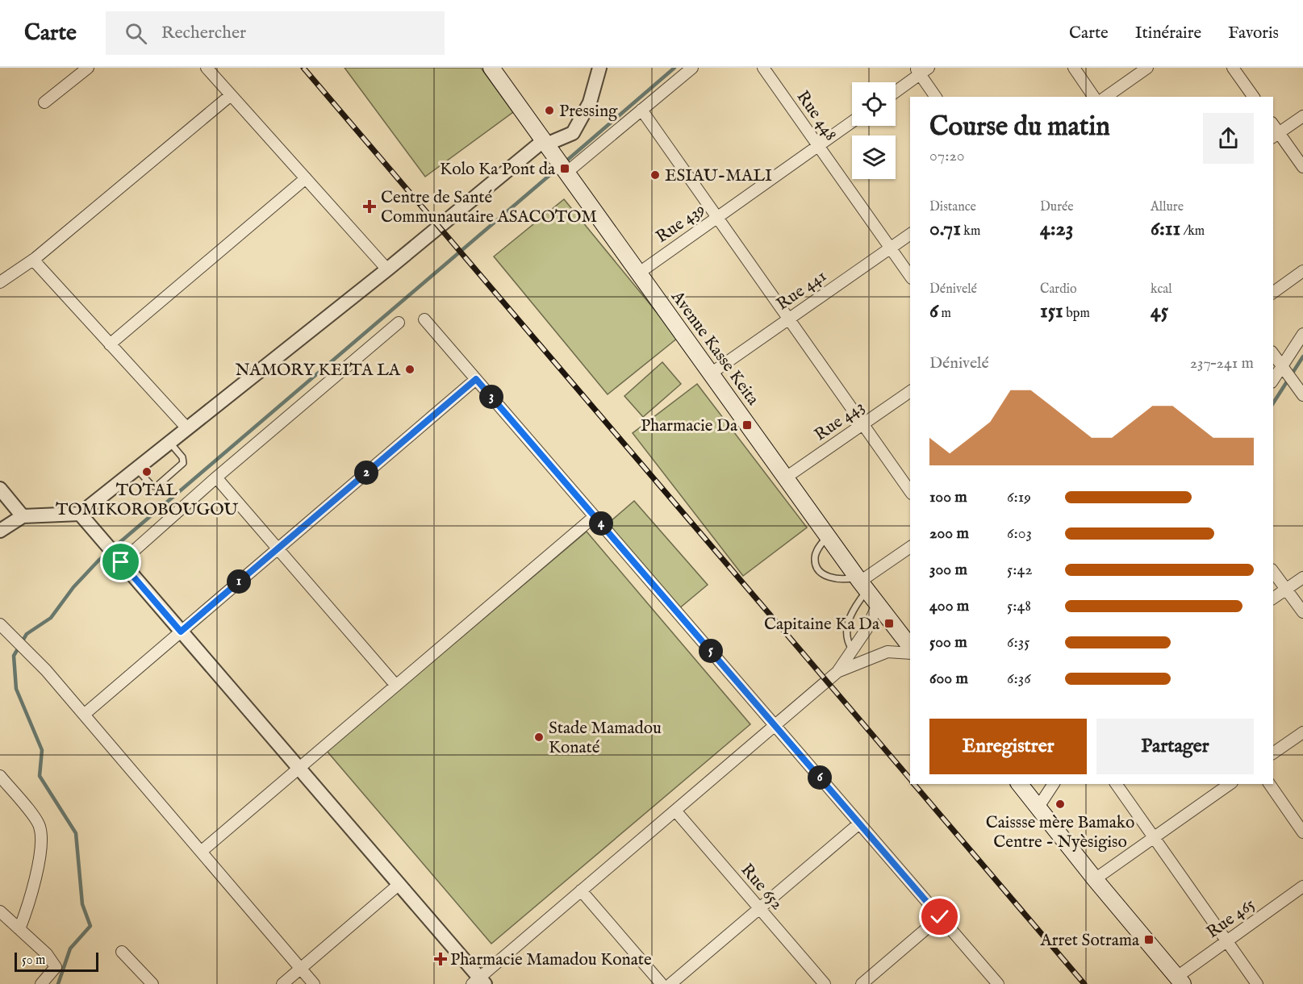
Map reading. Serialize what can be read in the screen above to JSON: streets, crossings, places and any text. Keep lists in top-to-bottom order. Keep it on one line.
{"streets":{"main road":["Avenue Kasse Keita"],"street":["Rue 448","Rue 439","Rue 441","Rue 443","Rue 652","Rue 465"]},"crossings":[["Rue 448","Rue 439"],["Rue 448","Rue 441"],["Rue 439","Avenue Kasse Keita"],["Rue 441","Avenue Kasse Keita"],["Avenue Kasse Keita","Rue 443"]],"places":{"other":["Pressing","ESIAU-MALI","NAMORY KEITA LA","TOTAL TOMIKOROBOUGOU","Stade Mamadou Konaté","Caissse mère Bamako Centre - Nyèsigiso"],"transit":["Kolo Ka Pont da","Pharmacie Da","Capitaine Ka Da","Arret Sotrama"],"health":["Centre de Santé Communautaire ASACOTOM","Pharmacie Mamadou Konate"]},"scale_bar":"50 m","page":{"header":"Carte","search":"Rechercher","nav":["Carte","Itinéraire","Favoris"],"heading":["Course du matin","07:20"],"stats":[["Distance","0.71 km"],["Durée","4:23"],["Allure","6:11 /km"],["Dénivelé","6 m"],["Cardio","151 bpm"],["kcal","45"]],"chart":["Dénivelé","237–241 m"],"pins":["3","2","4","1","5","6"],"list":[{"name":"100 m","note":"6:19"},{"name":"200 m","note":"6:03"},{"name":"300 m","note":"5:42"},{"name":"400 m","note":"5:48"},{"name":"500 m","note":"6:35"},{"name":"600 m","note":"6:36"}],"buttons":["Enregistrer","Partager"],"scale":"50 m"}}
